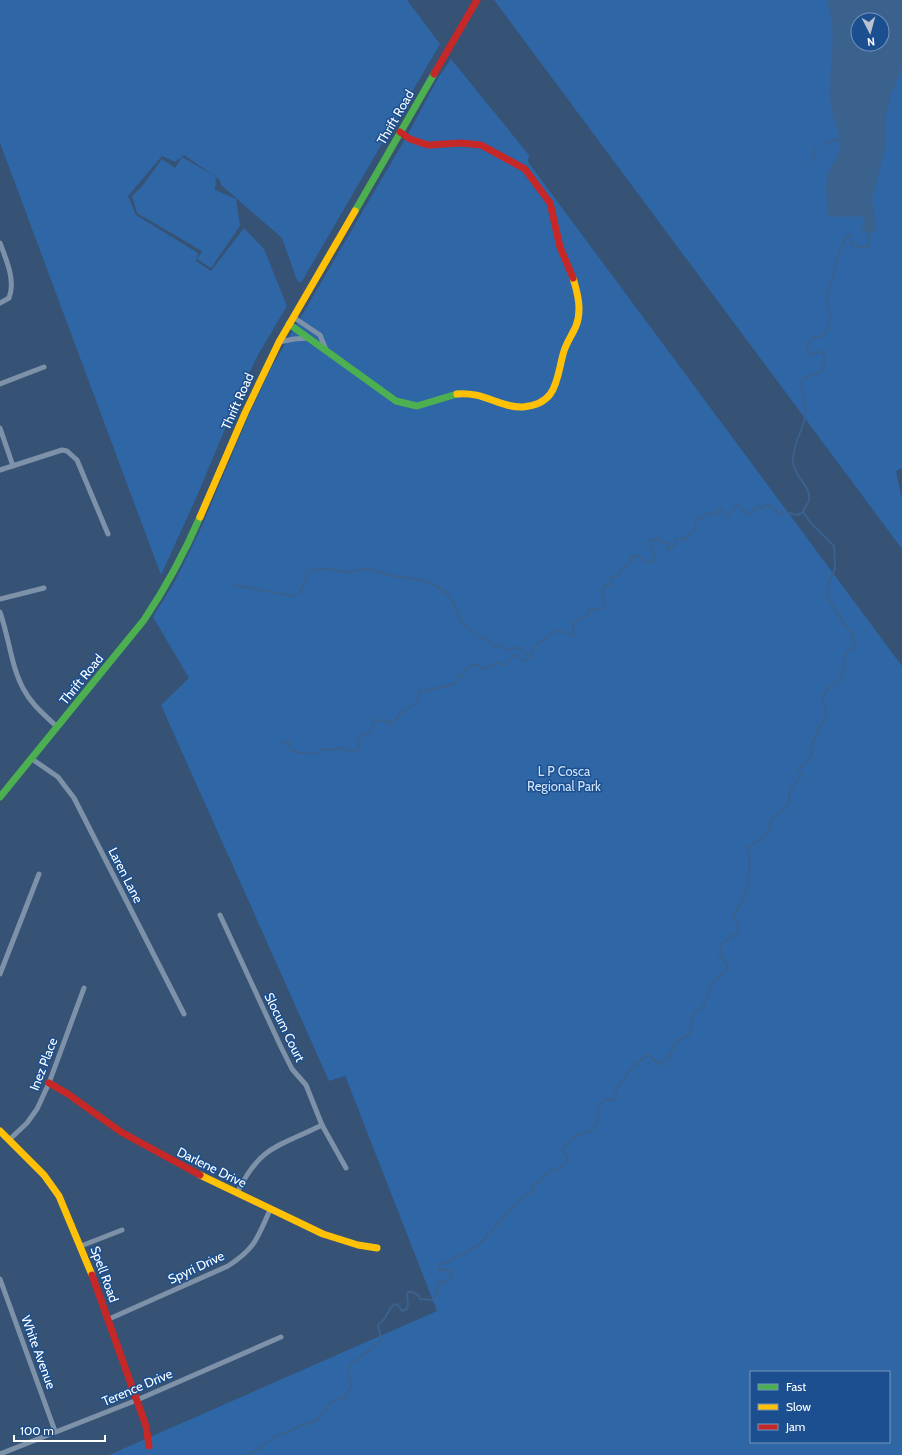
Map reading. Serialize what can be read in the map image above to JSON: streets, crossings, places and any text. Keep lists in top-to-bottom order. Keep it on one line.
{"streets":{"street":["Thrift Road","Laren Lane","Slocum Court","Inez Place","Darlene Drive","Spyri Drive","Spell Road","White Avenue","Terence Drive"]},"crossings":[["Thrift Road","Laren Lane"],["Inez Place","Darlene Drive"],["Inez Place","Spell Road"],["Darlene Drive","Spyri Drive"],["Spyri Drive","Spell Road"],["Spell Road","Terence Drive"],["White Avenue","Terence Drive"]],"parks":["L P Cosca Regional Park"],"legend":["Fast","Slow","Jam"],"scale_bar":"100 m","north":"bottom"}
